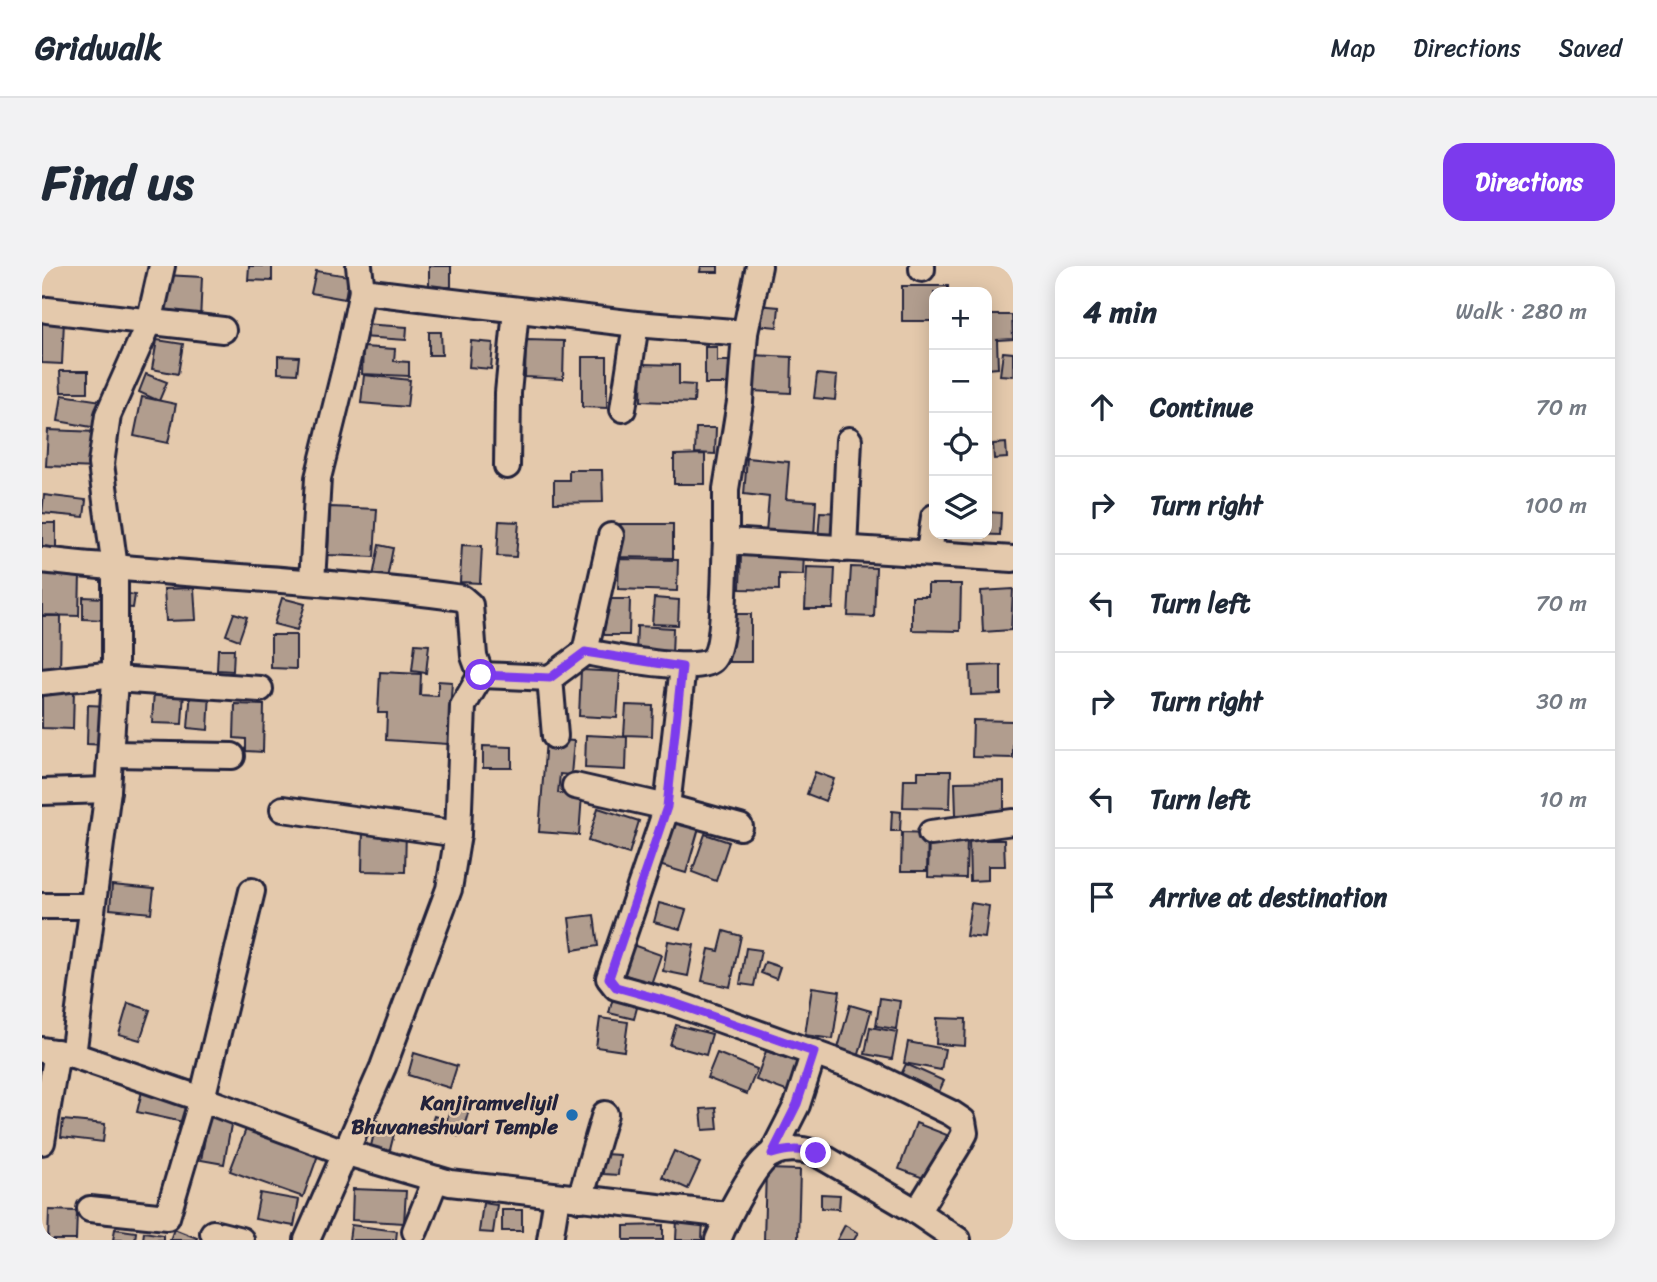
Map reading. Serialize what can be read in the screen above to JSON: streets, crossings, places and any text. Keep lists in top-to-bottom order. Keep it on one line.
{"places":["Kanjiramveliyil Bhuvaneshwari Temple"],"page":{"header":"Gridwalk","nav":["Map","Directions","Saved"],"title":"Find us","buttons":"Directions","heading":["4 min","Walk · 280 m"],"map_buttons":["+","−"],"list":[["Continue","70 m"],["Turn right","100 m"],["Turn left","70 m"],["Turn right","30 m"],["Turn left","10 m"],"Arrive at destination"]}}
